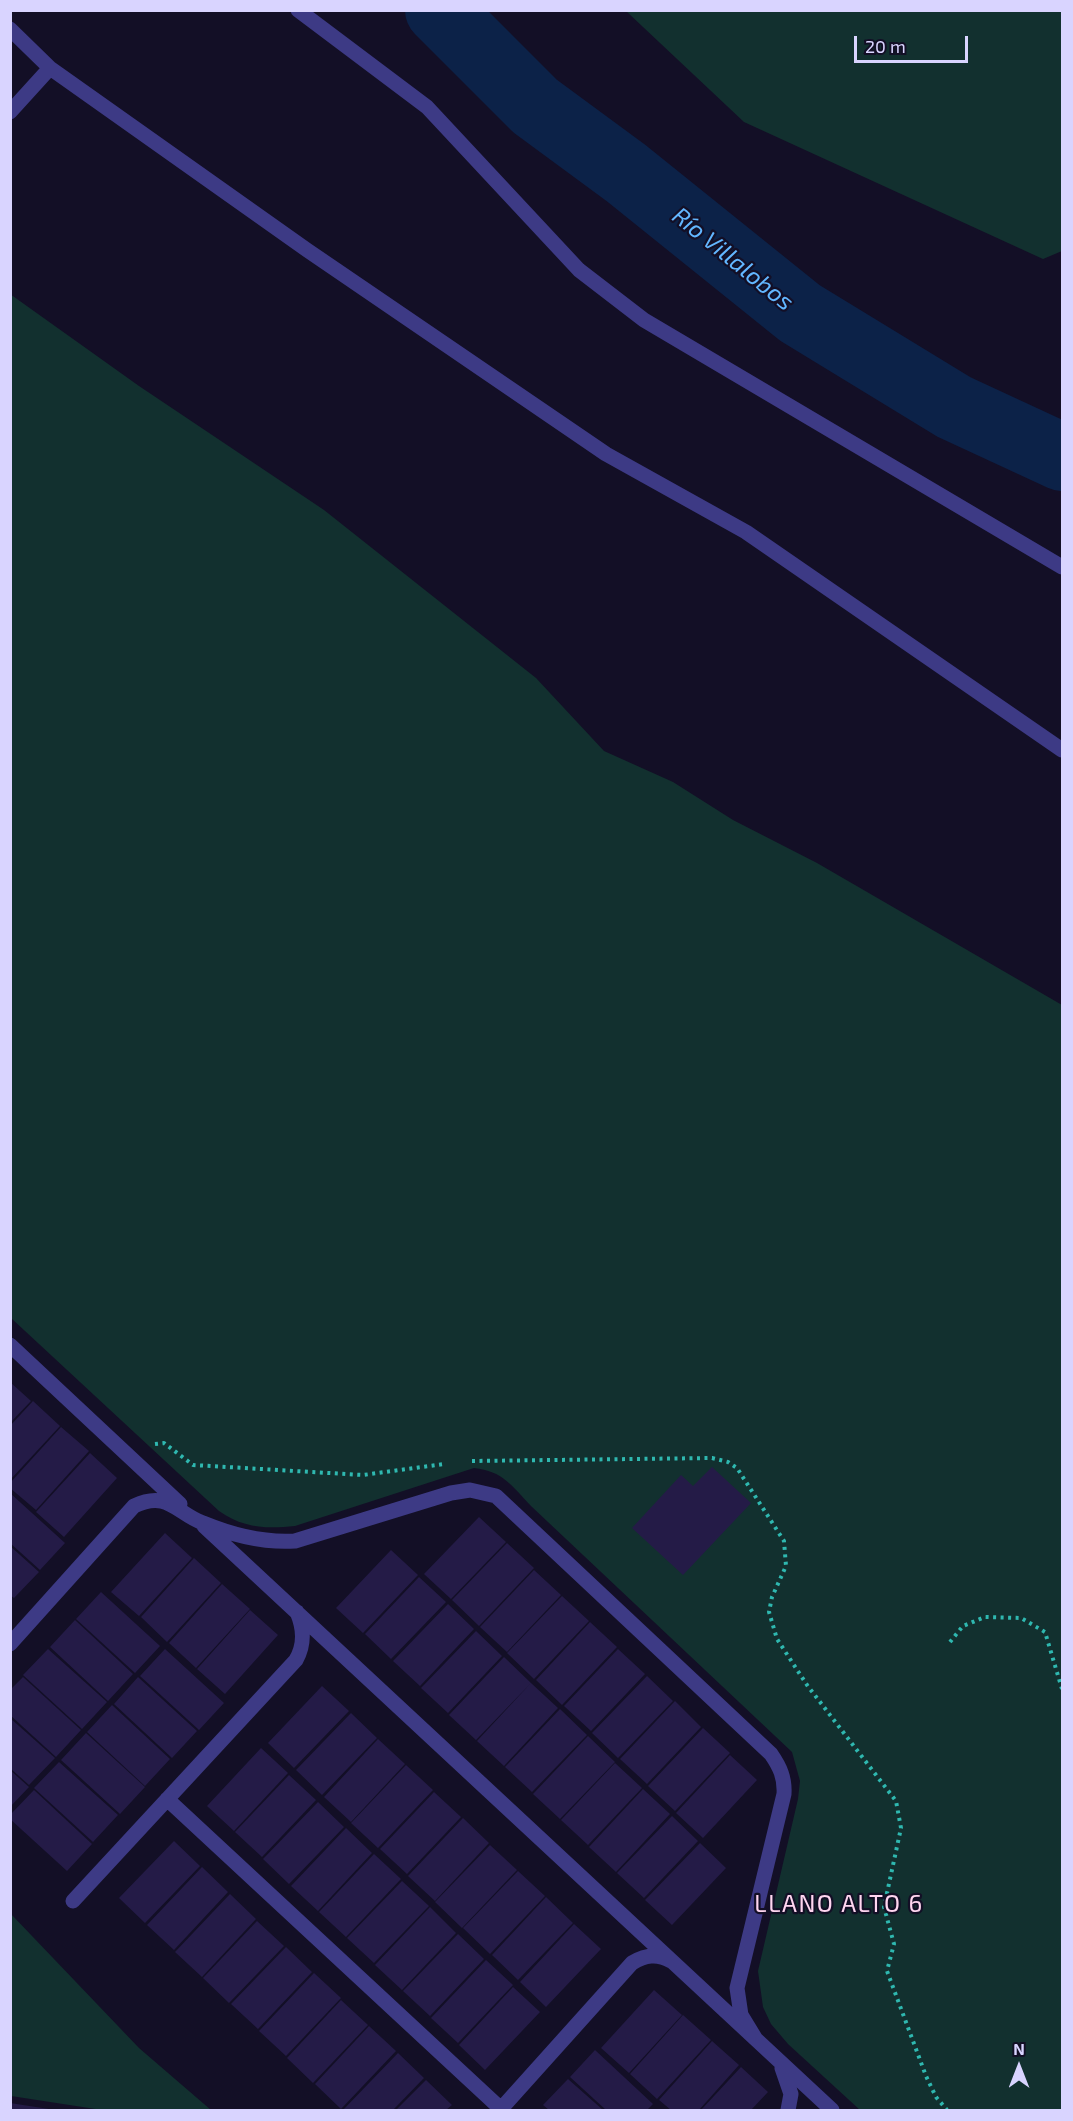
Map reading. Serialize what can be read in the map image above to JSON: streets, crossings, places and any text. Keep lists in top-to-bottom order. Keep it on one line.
{"districts":["LLANO ALTO 6"],"water":["Río Villalobos"],"scale_bar":"20 m","north":"top"}
